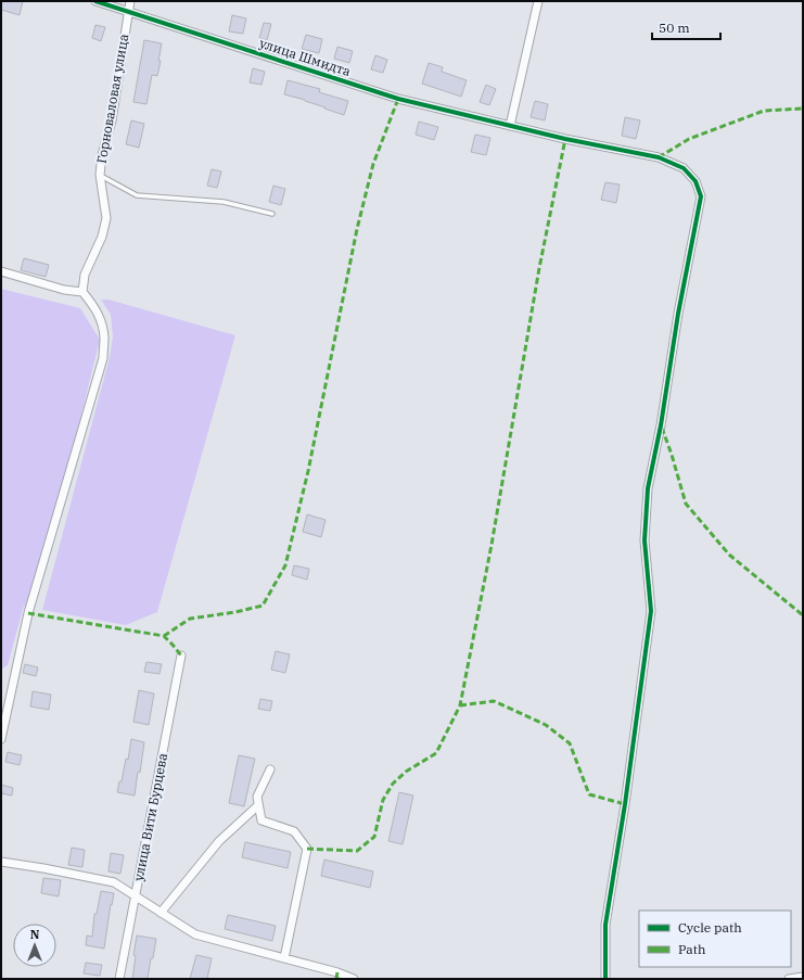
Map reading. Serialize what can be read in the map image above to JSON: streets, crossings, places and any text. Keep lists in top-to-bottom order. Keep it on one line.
{"streets":{"street":["улица Шмидта","Горноваловая улица","улица Вити Бурцева"]},"crossings":[["улица Шмидта","Горноваловая улица"]],"legend":["Cycle path","Path"],"scale_bar":"50 m","north":"top"}
